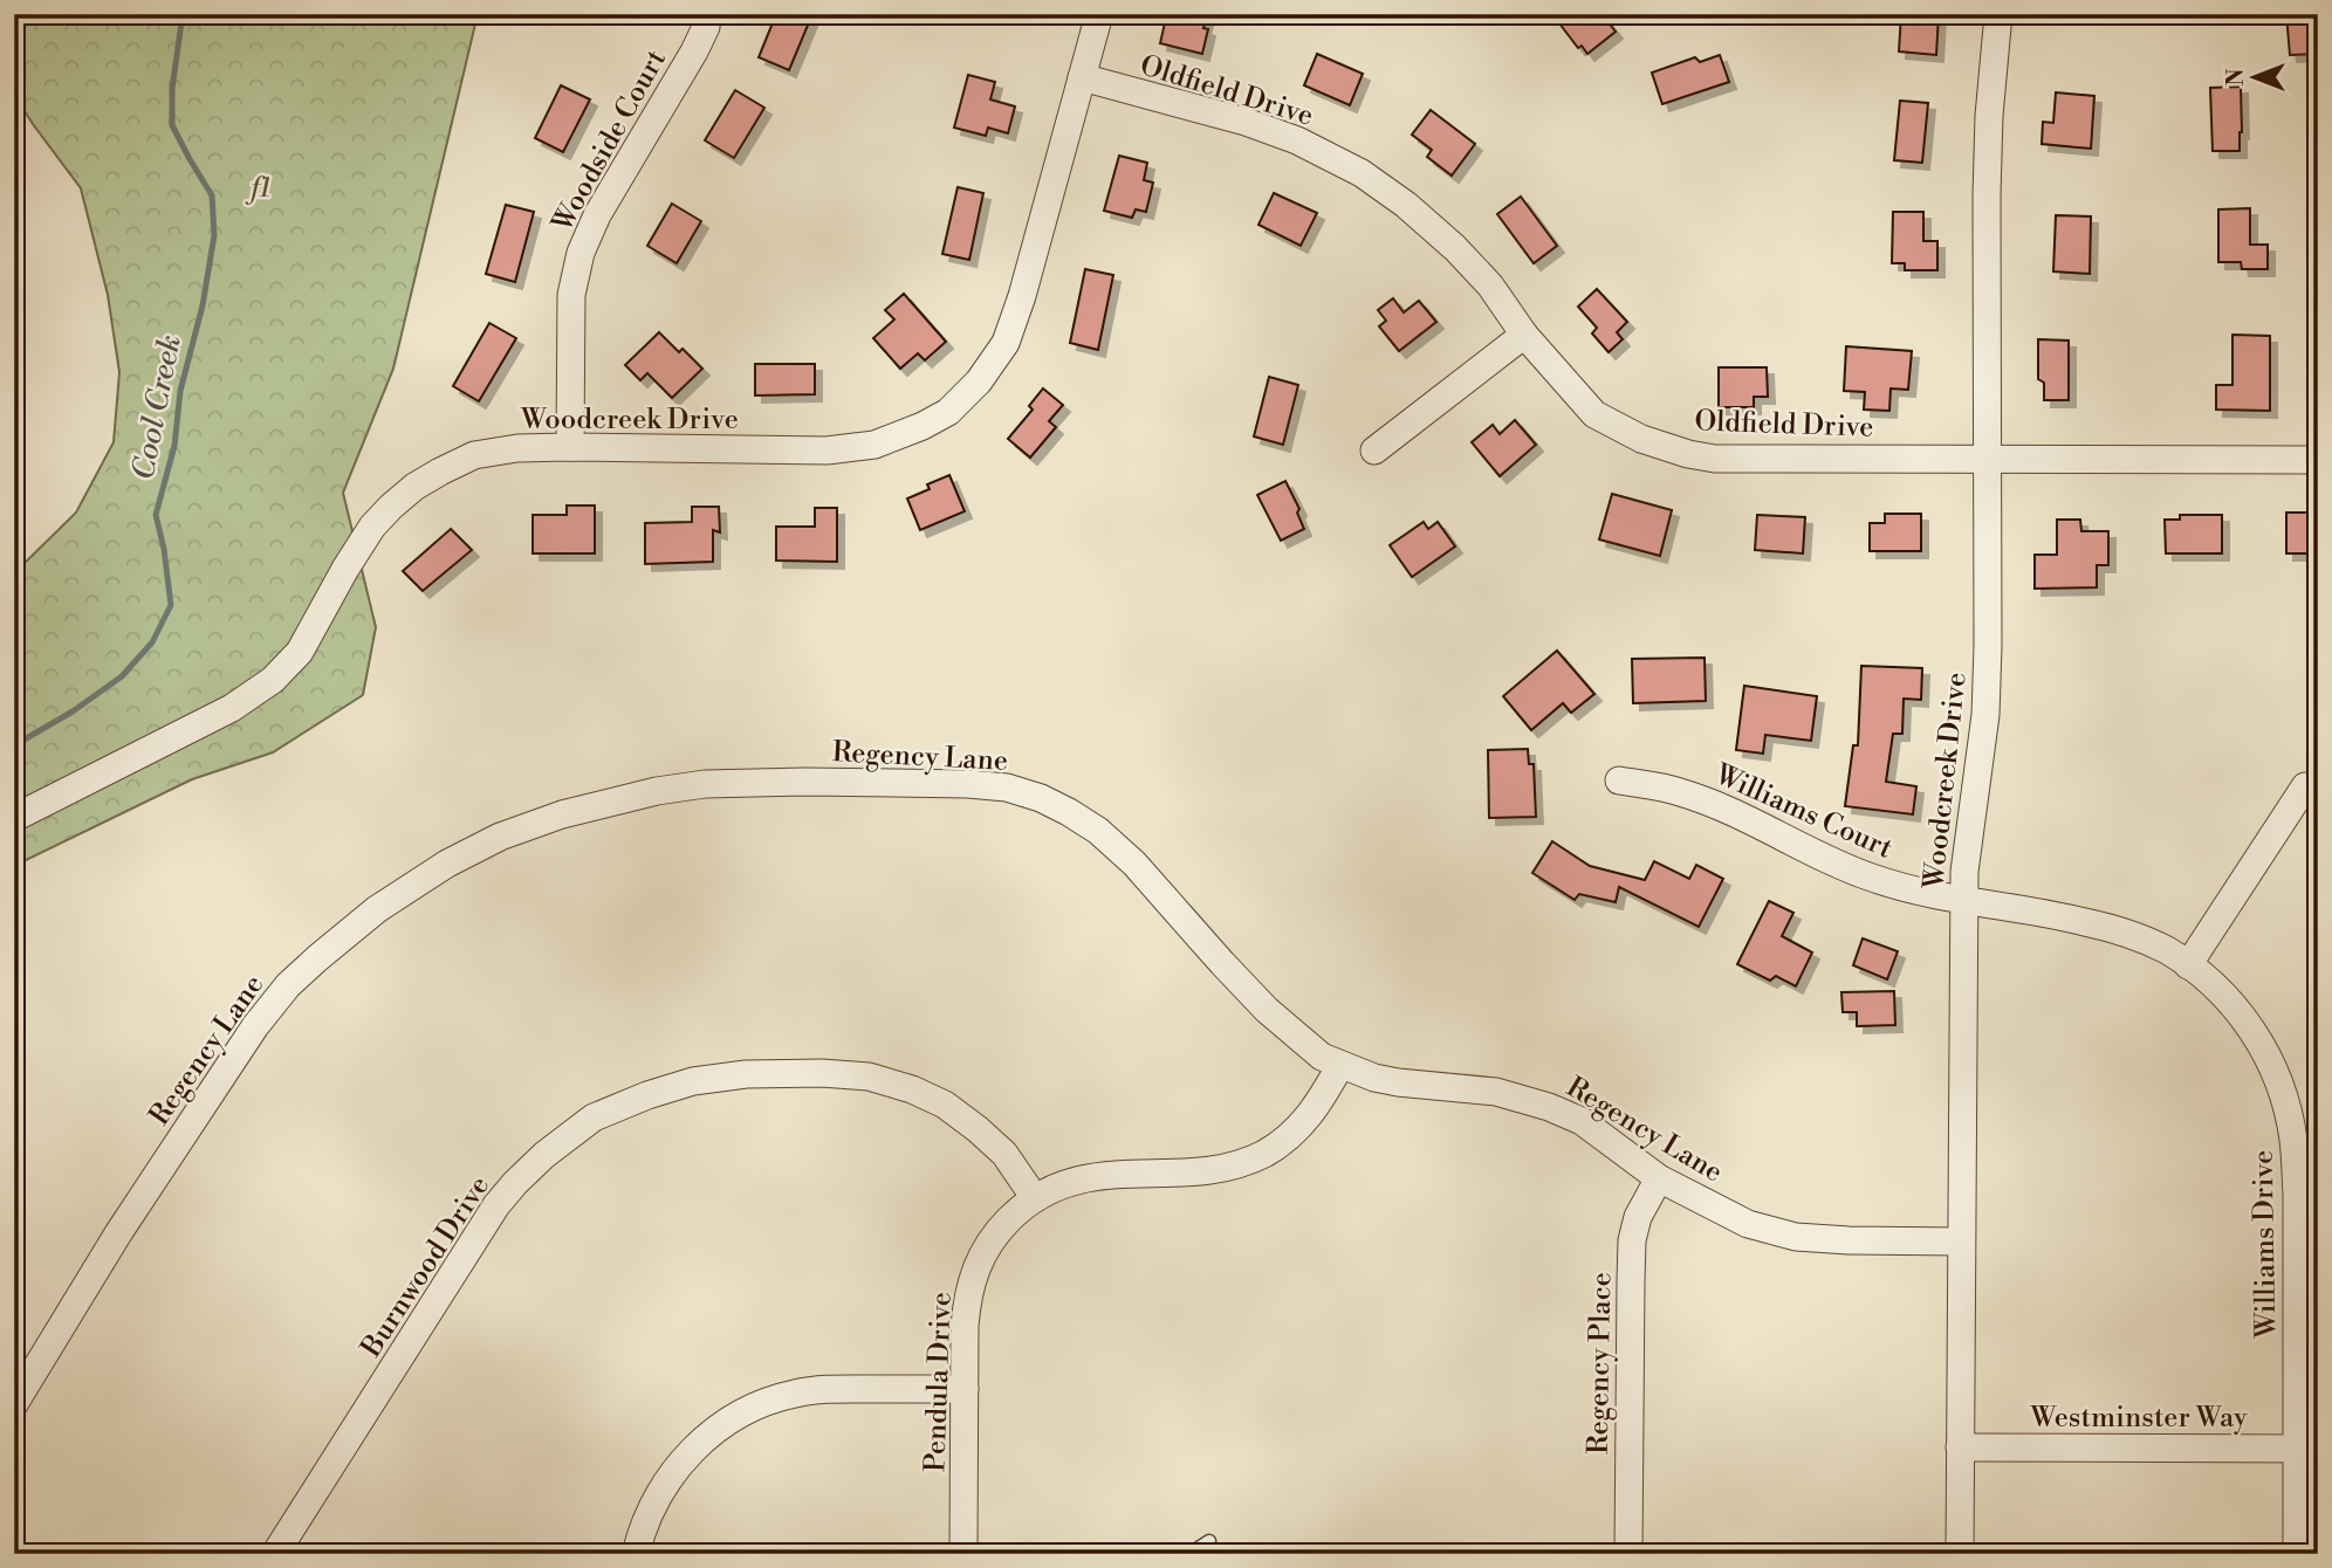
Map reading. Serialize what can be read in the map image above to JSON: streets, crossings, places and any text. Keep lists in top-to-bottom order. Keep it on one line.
{"streets":{"street":["Oldfield Drive","Woodside Court","Woodcreek Drive","Regency Lane","Williams Court","Williams Drive","Burnwood Drive","Regency Place","Pendula Drive","Westminster Way"]},"crossings":[["Oldfield Drive","Woodcreek Drive"],["Woodside Court","Woodcreek Drive"],["Woodcreek Drive","Regency Lane"],["Woodcreek Drive","Williams Court"],["Woodcreek Drive","Williams Drive"],["Woodcreek Drive","Westminster Way"],["Regency Lane","Regency Place"],["Regency Lane","Pendula Drive"],["Williams Court","Williams Drive"],["Williams Drive","Westminster Way"],["Burnwood Drive","Pendula Drive"]],"water":["Cool Creek"],"parks":["f1"],"north":"left"}
